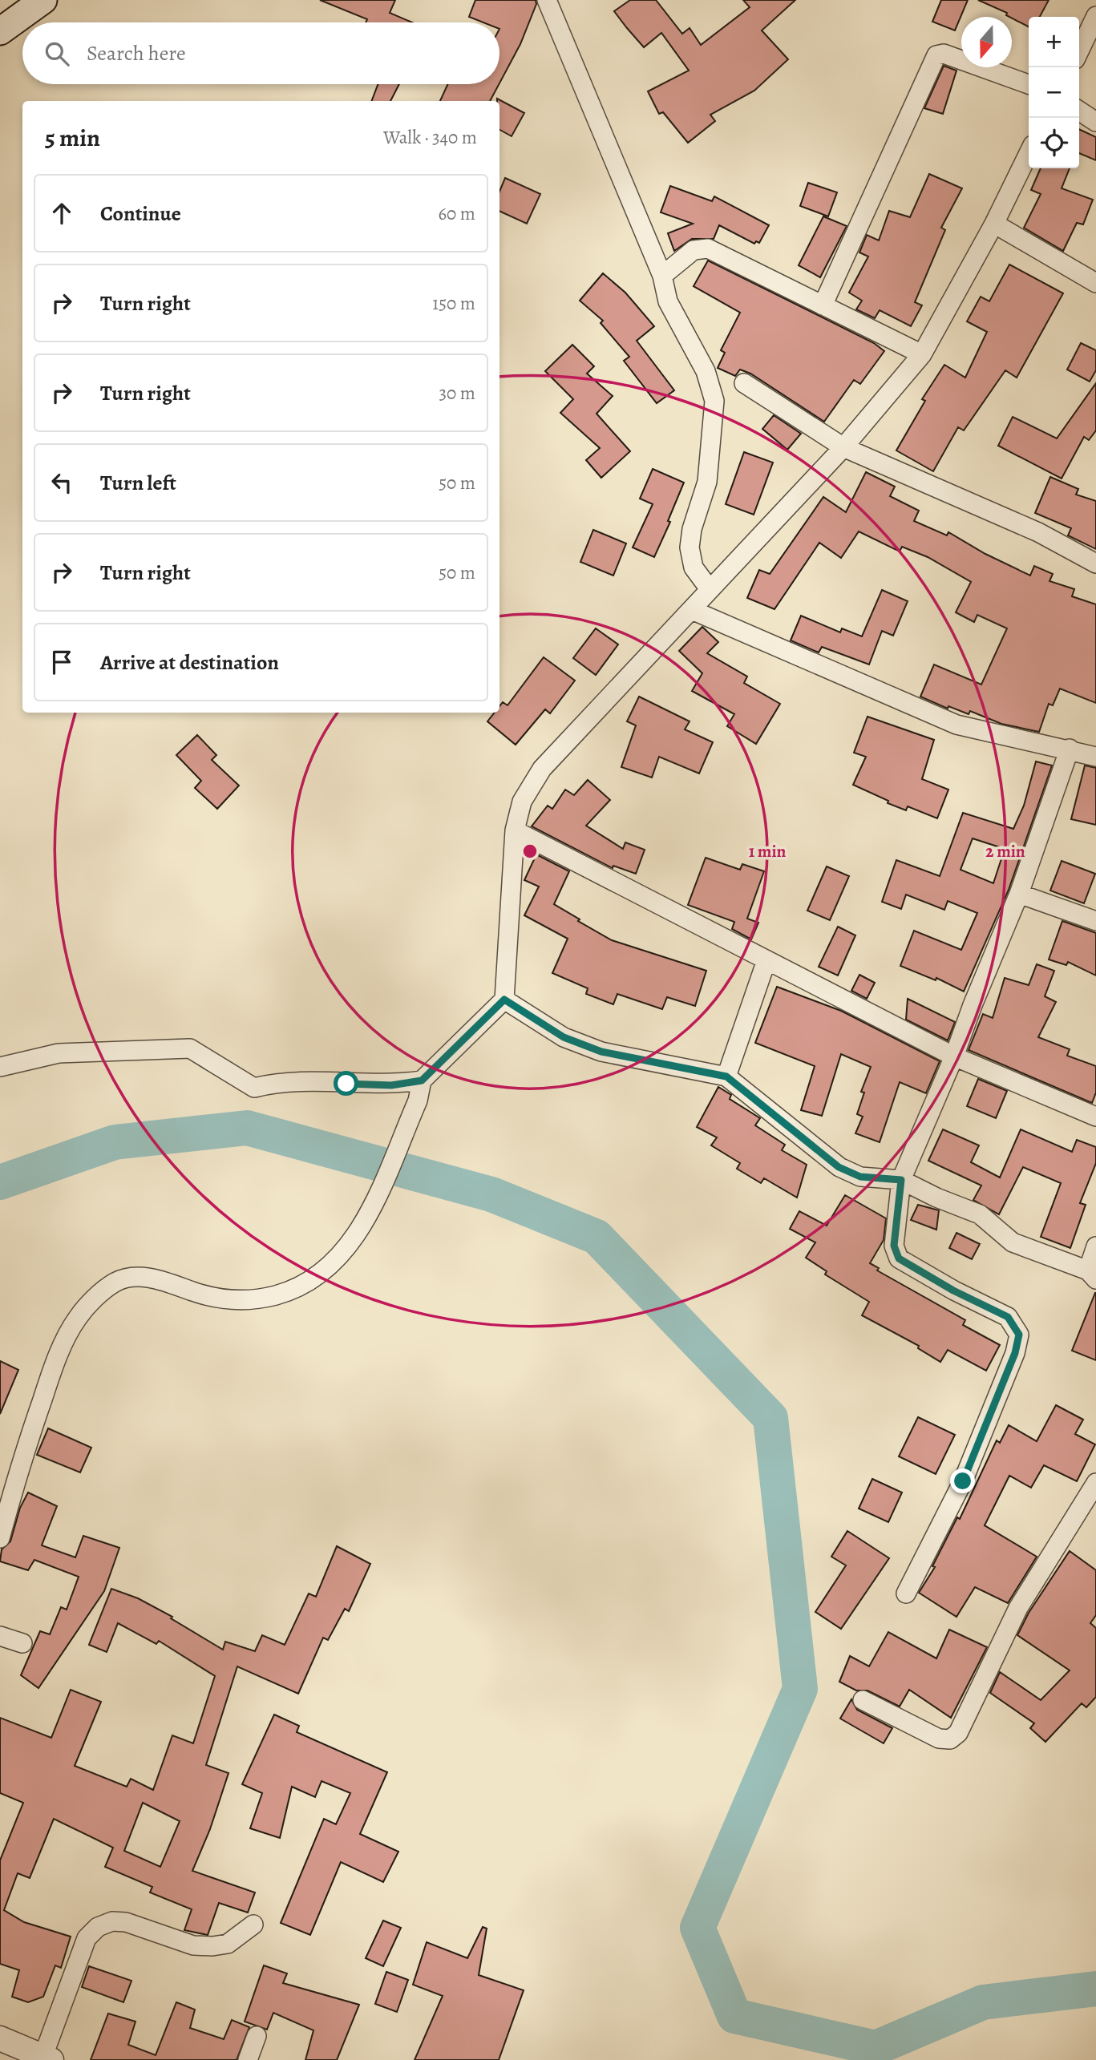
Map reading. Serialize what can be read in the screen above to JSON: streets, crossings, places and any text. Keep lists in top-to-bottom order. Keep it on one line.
{"north":"bottom","page":{"map_buttons":["+","−"],"search":"Search here","heading":["5 min","Walk · 340 m"],"list":[["Continue","60 m"],["Turn right","150 m"],["Turn right","30 m"],["Turn left","50 m"],["Turn right","50 m"],"Arrive at destination"]},"rings":["1 min","2 min"]}
